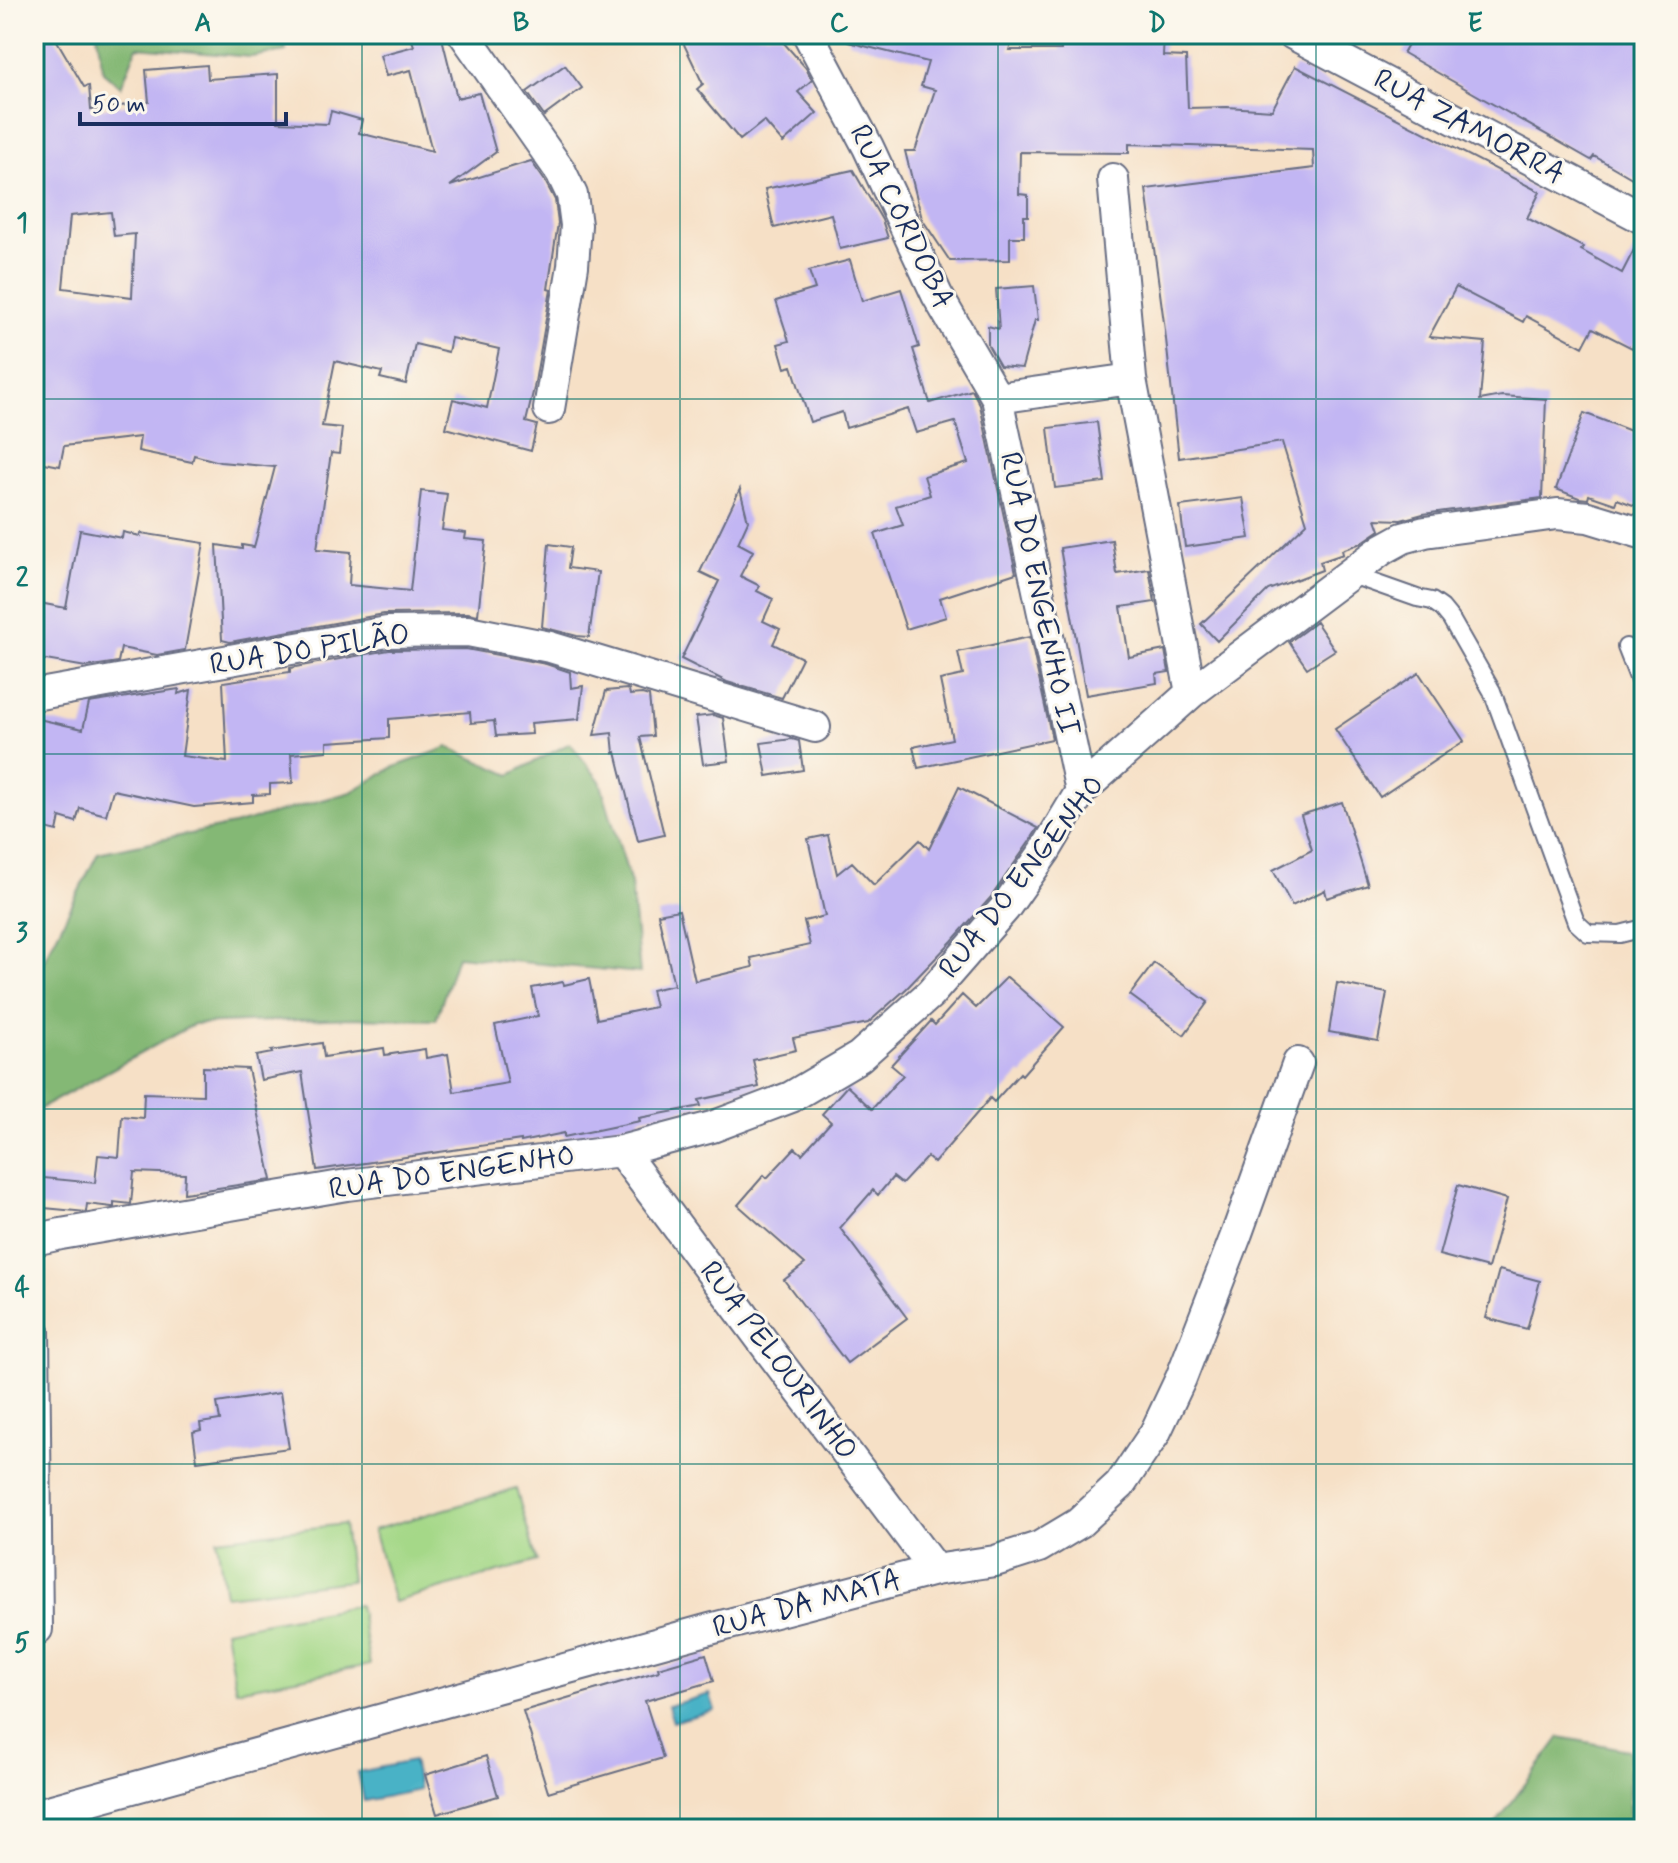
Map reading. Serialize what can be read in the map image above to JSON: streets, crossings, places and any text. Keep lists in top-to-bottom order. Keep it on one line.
{"streets":{"street":["RUA ZAMORRA","RUA CORDOBA","RUA DO ENGENHO II","RUA DO PILÃO","RUA DO ENGENHO","RUA PELOURINHO","RUA DA MATA"]},"crossings":[["RUA CORDOBA","RUA DO ENGENHO II"],["RUA DO ENGENHO II","RUA DO ENGENHO"],["RUA DO ENGENHO","RUA PELOURINHO"],["RUA PELOURINHO","RUA DA MATA"]],"scale_bar":"50 m","grid":{"columns":["A","B","C","D","E"],"rows":["1","2","3","4","5"]}}
